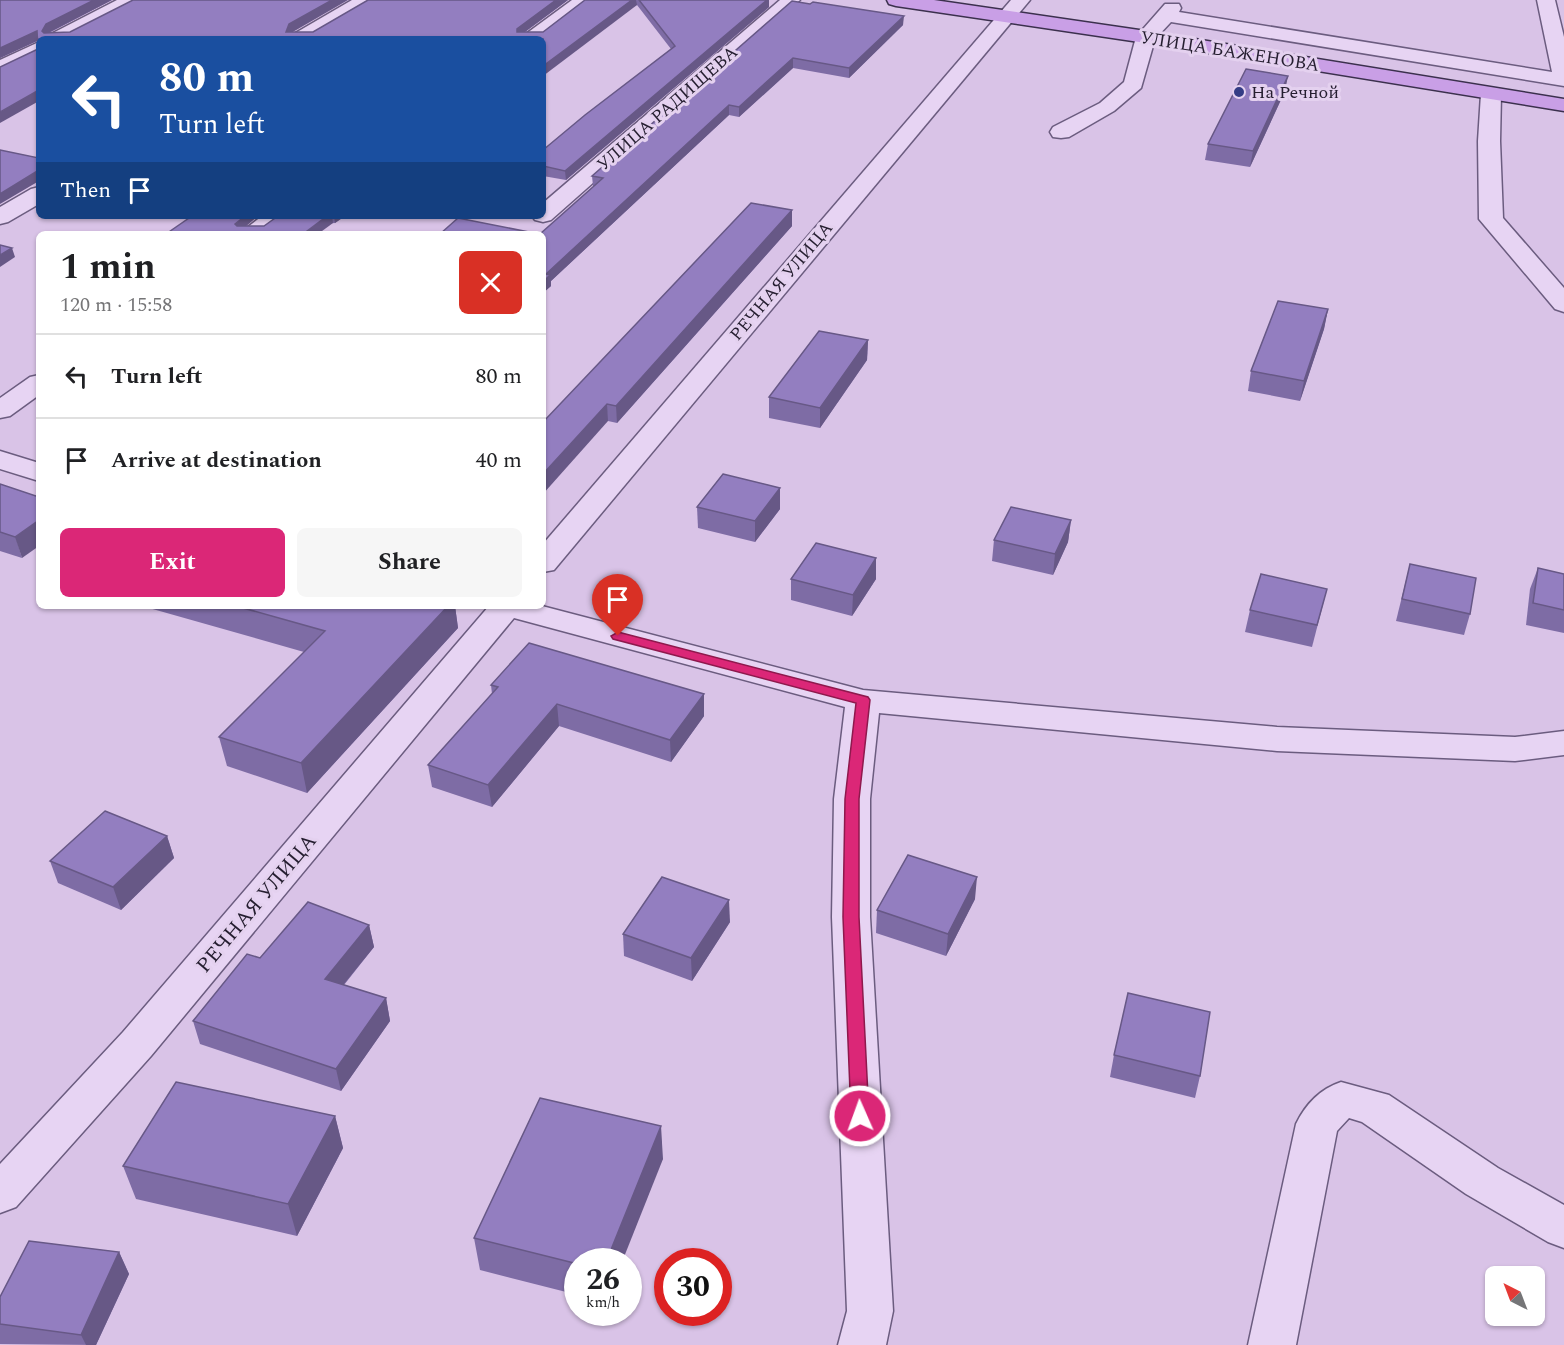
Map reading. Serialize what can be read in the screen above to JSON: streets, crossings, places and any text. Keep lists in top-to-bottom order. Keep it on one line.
{"streets":{"main road":["УЛИЦА БАЖЕНОВА"],"street":["УЛИЦА РАДИЩЕВА","РЕЧНАЯ УЛИЦА"]},"crossings":[["УЛИЦА БАЖЕНОВА","РЕЧНАЯ УЛИЦА"]],"places":["На Речной"],"north":"top left","page":{"turn":["80 m","Turn left"],"then":"Then","heading":["1 min","120 m · 15:58"],"list":[{"name":"Turn left","value":"80 m"},{"name":"Arrive at destination","value":"40 m"}],"buttons":["Exit","Share"],"speed":"26 km/h","limit":"30"}}
